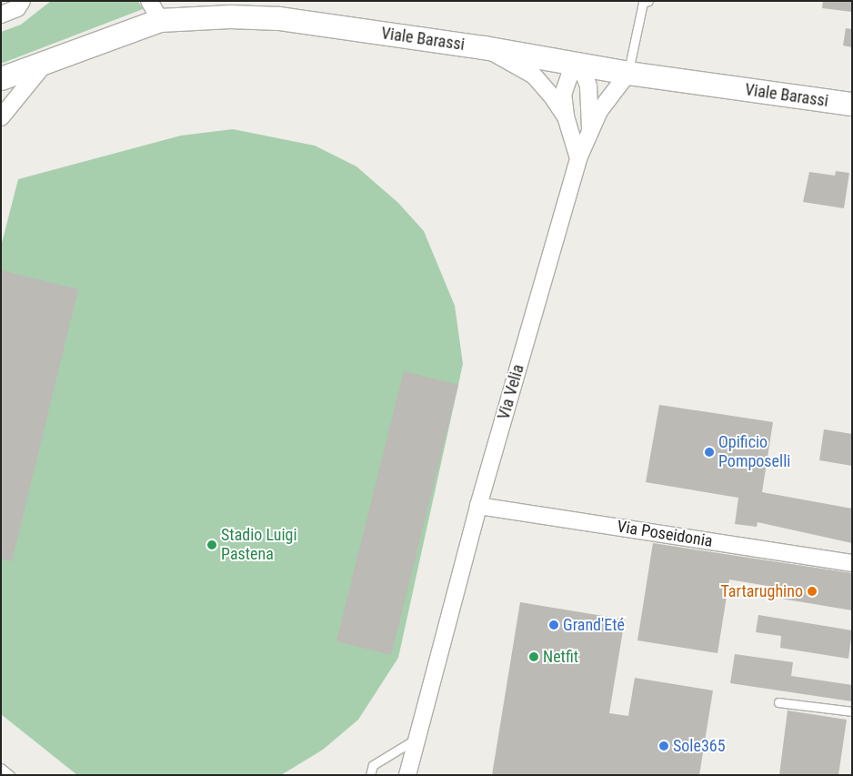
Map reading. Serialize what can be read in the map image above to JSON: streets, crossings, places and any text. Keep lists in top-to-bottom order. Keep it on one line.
{"streets":{"street":["Viale Barassi","Via Velia","Via Poseidonia"]},"crossings":[["Viale Barassi","Via Velia"],["Via Velia","Via Poseidonia"]],"places":["Opificio Pomposelli","Stadio Luigi Pastena","Tartarughino","Grand'Eté","Netfit","Sole365"]}
